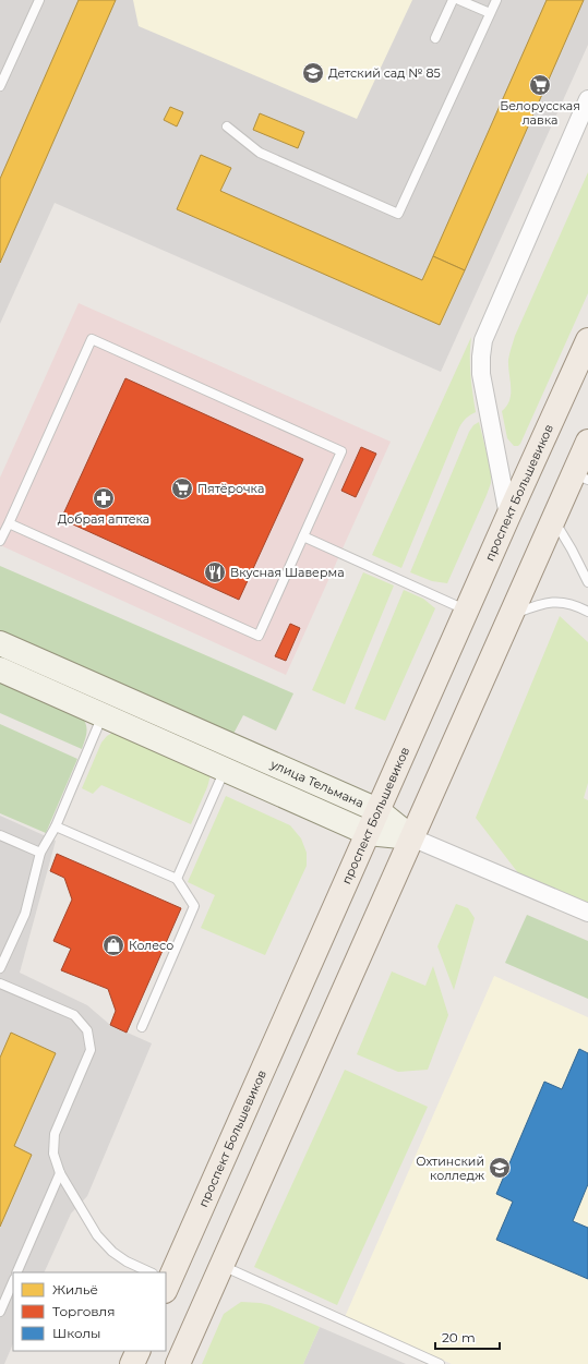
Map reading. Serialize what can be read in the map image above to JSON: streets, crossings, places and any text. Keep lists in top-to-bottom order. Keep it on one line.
{"streets":{"main road":["проспект Большевиков"],"street":["улица Тельмана"]},"crossings":[["проспект Большевиков","улица Тельмана"]],"places":{"school or university":["Детский сад № 85","Охтинский колледж"],"supermarket":["Белорусская лавка","Пятёрочка"],"pharmacy":["Добрая аптека"],"restaurant":["Вкусная Шаверма"],"shop":["Колесо"]},"legend":["Жильё","Торговля","Школы"],"scale_bar":"20 m"}
